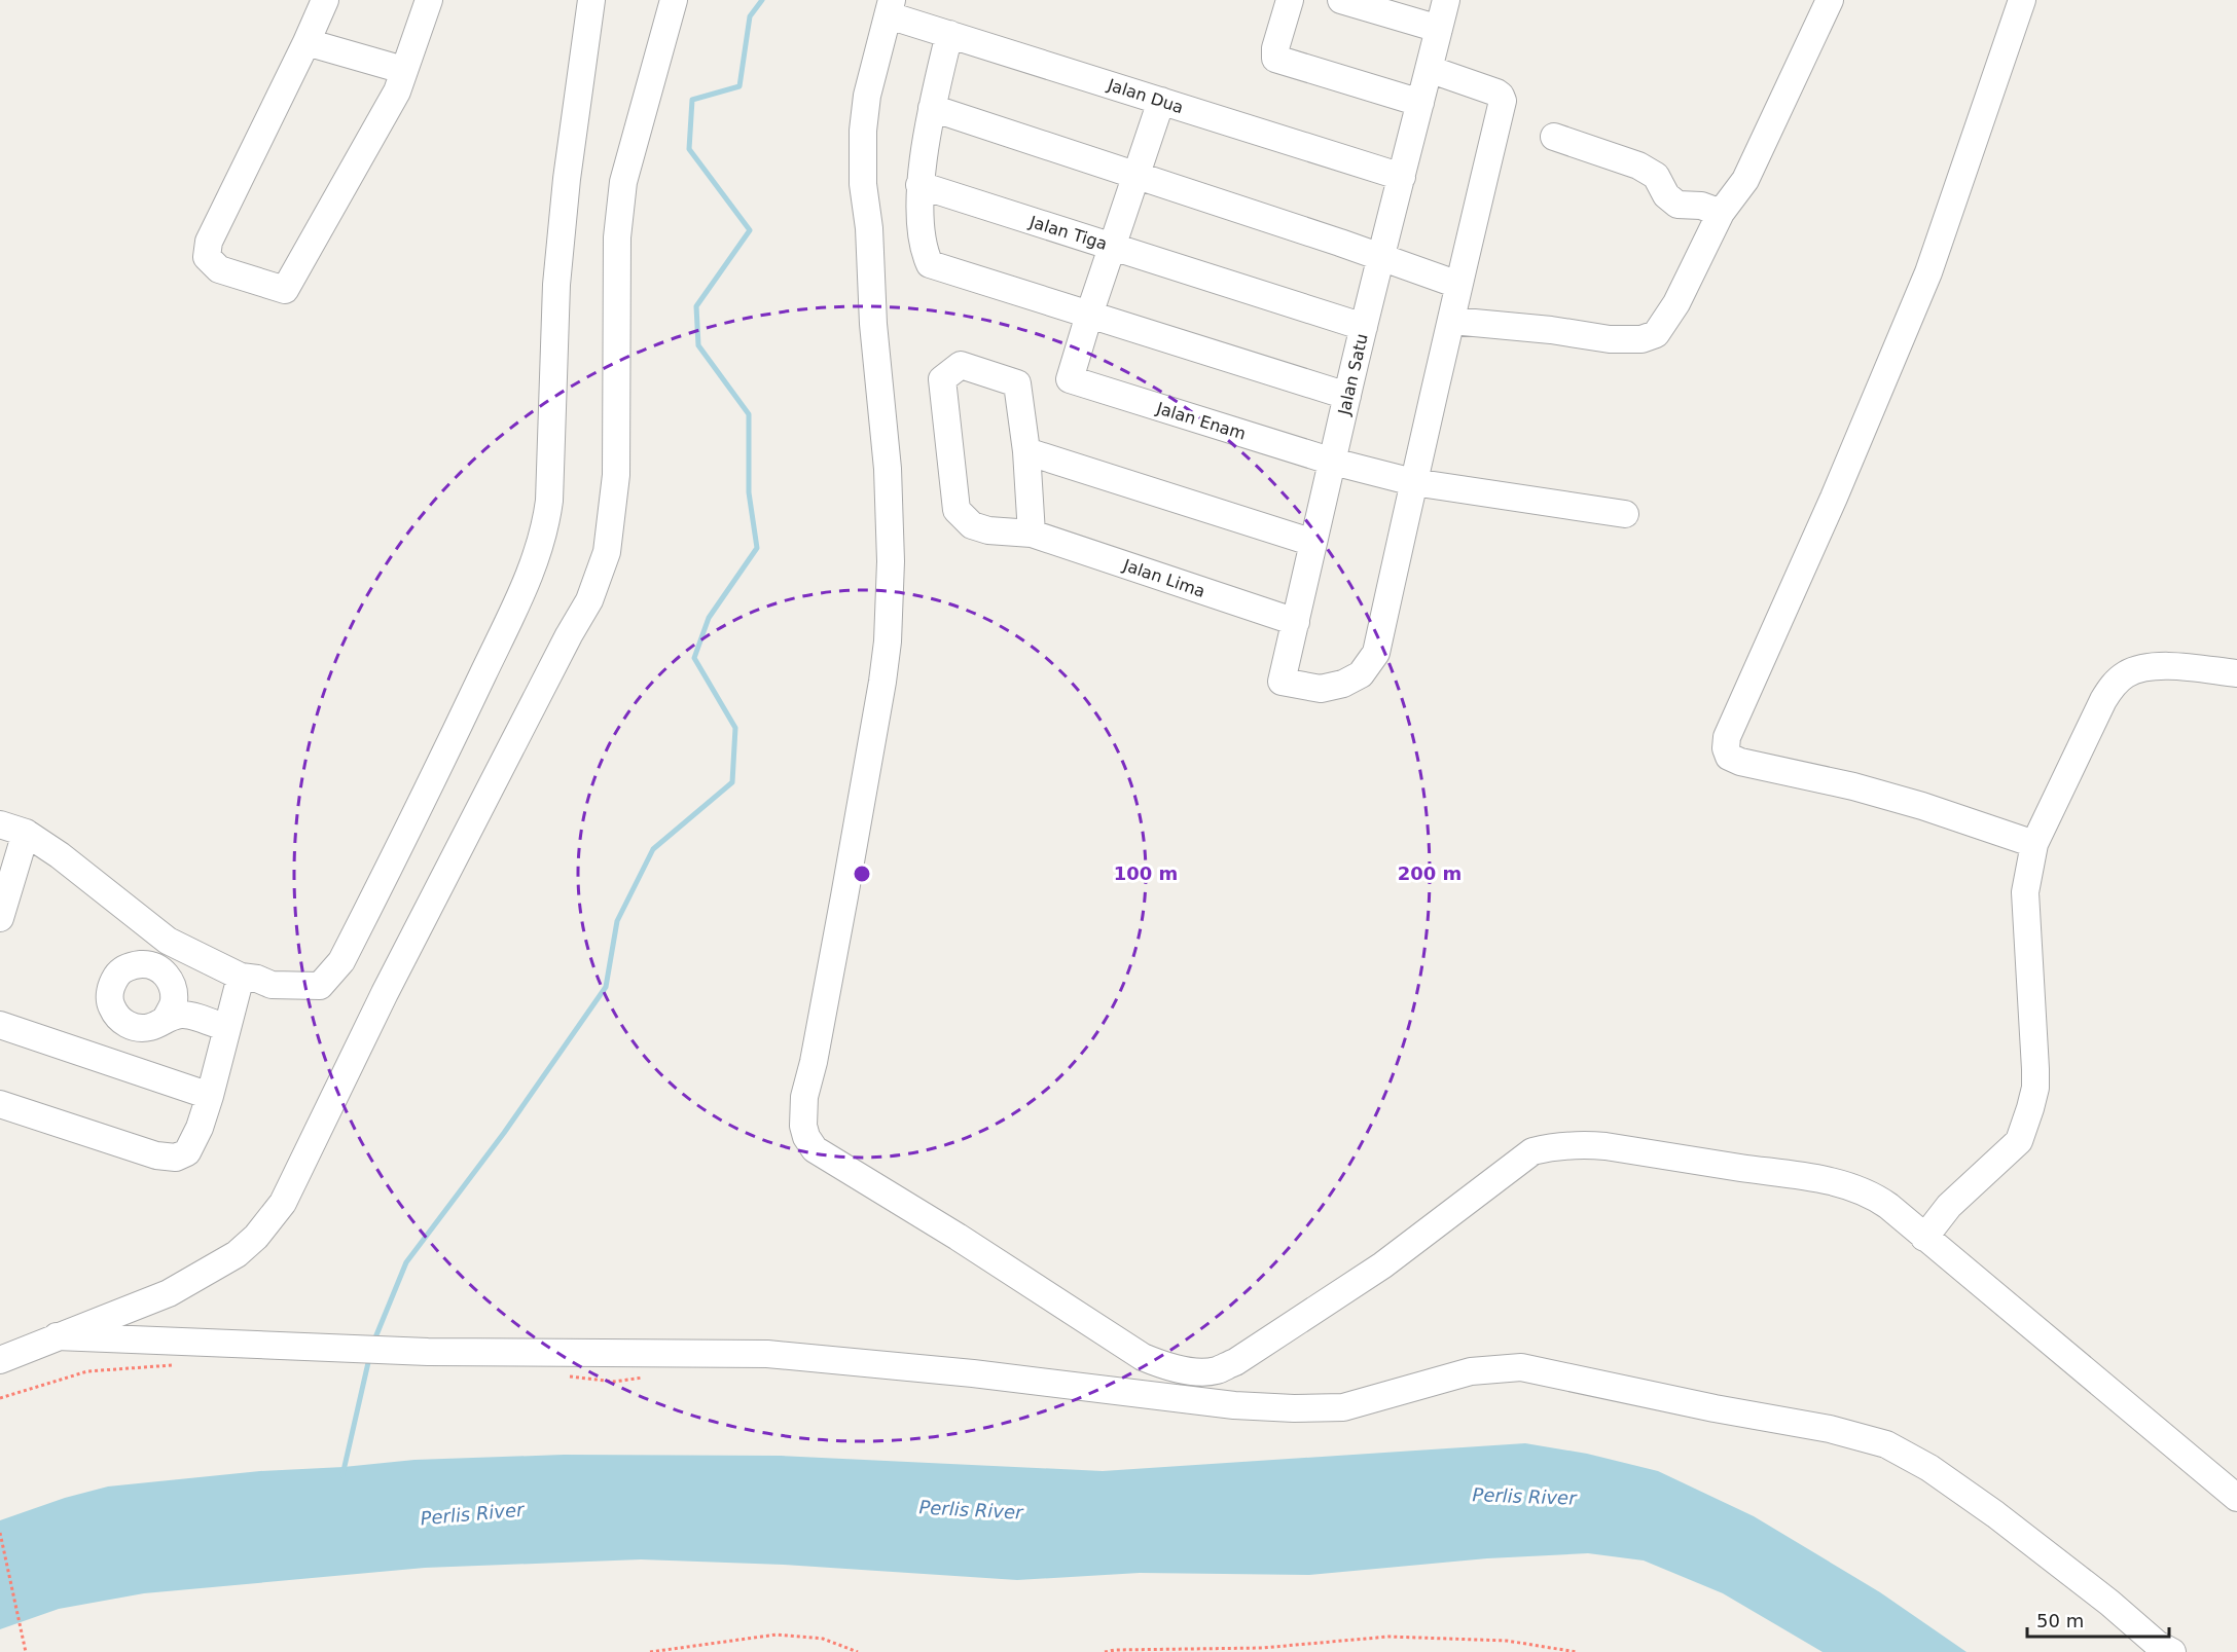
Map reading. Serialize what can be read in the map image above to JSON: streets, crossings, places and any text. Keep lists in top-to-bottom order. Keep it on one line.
{"streets":{"street":["Jalan Dua","Jalan Tiga","Jalan Satu","Jalan Enam","Jalan Lima"]},"crossings":[["Jalan Dua","Jalan Satu"],["Jalan Tiga","Jalan Satu"],["Jalan Satu","Jalan Enam"],["Jalan Satu","Jalan Lima"]],"water":["Perlis River"],"scale_bar":"50 m","rings":["100 m","200 m"]}
